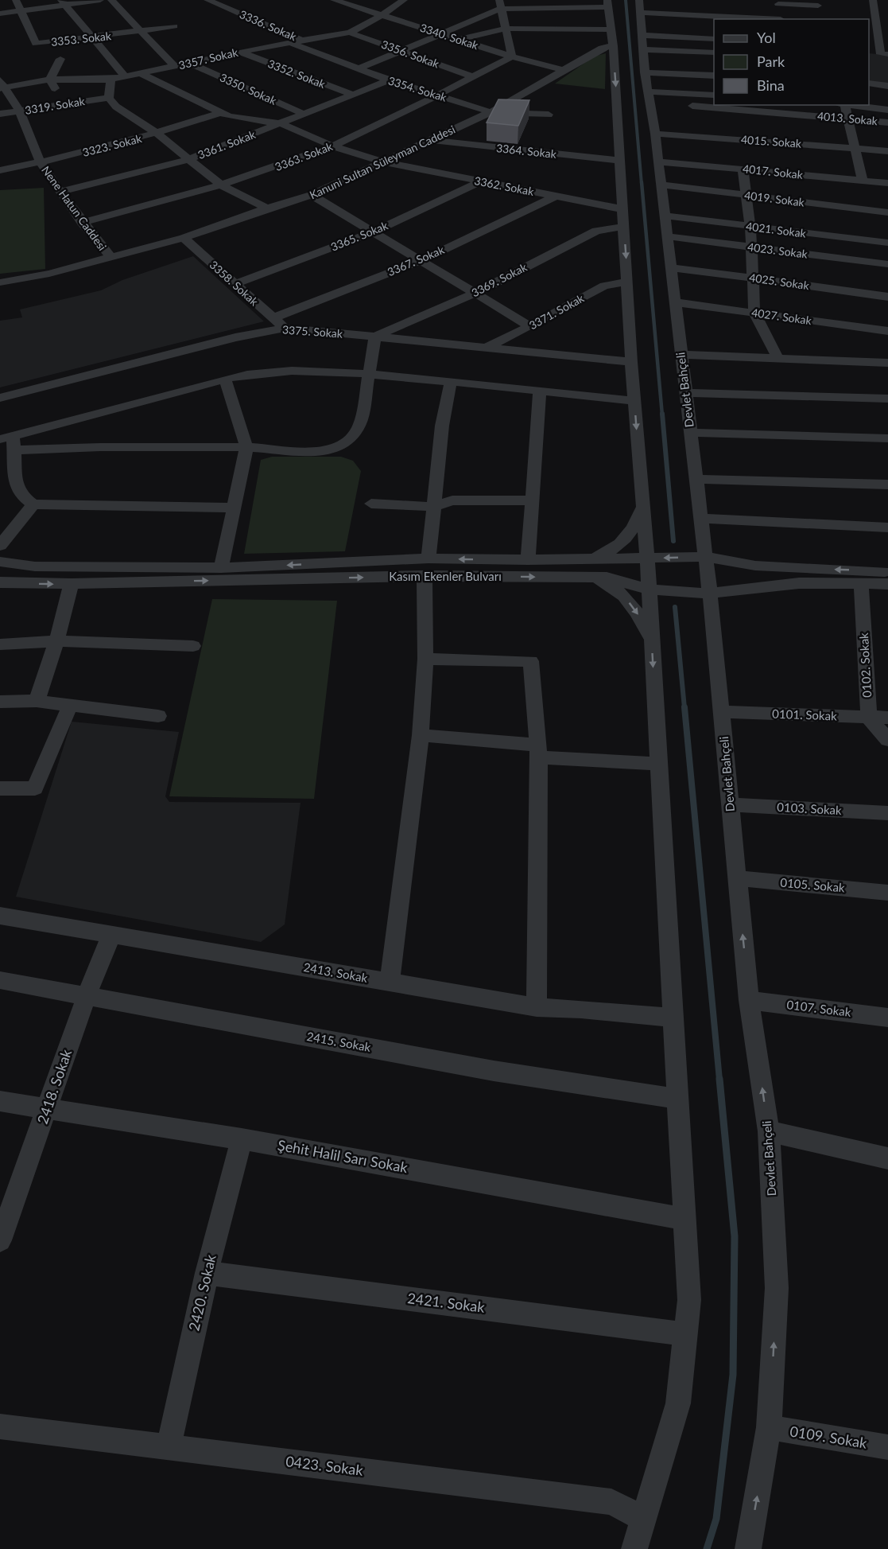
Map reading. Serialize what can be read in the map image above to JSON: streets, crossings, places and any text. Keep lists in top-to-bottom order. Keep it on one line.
{"streets":{"street":["3336. Sokak","3340. Sokak","3353. Sokak","3356. Sokak","3357. Sokak","3352. Sokak","3350. Sokak","3354. Sokak","3319. Sokak","4013. Sokak","4015. Sokak","3361. Sokak","3323. Sokak","3364. Sokak","3363. Sokak","Kanuni Sultan Süleyman Caddesi","4017. Sokak","3362. Sokak","4019. Sokak","Nene Hatun Caddesi","4021. Sokak","3365. Sokak","4023. Sokak","3367. Sokak","3369. Sokak","4025. Sokak","3358. Sokak","3371. Sokak","4027. Sokak","3375. Sokak","Devlet Bahçeli","Kasım Ekenler Bulvarı","0102. Sokak","0101. Sokak","0103. Sokak","0105. Sokak","2413. Sokak","0107. Sokak","2415. Sokak","2418. Sokak","Şehit Halil Sarı Sokak","2420. Sokak","2421. Sokak","0109. Sokak","0423. Sokak"]},"crossings":[["3336. Sokak","3357. Sokak"],["3340. Sokak","3357. Sokak"],["3340. Sokak","3363. Sokak"],["3340. Sokak","Kanuni Sultan Süleyman Caddesi"],["3356. Sokak","3357. Sokak"],["3356. Sokak","3363. Sokak"],["3357. Sokak","3352. Sokak"],["3357. Sokak","3350. Sokak"],["3357. Sokak","3354. Sokak"],["3357. Sokak","Nene Hatun Caddesi"],["3352. Sokak","3361. Sokak"],["3350. Sokak","3361. Sokak"],["3354. Sokak","3361. Sokak"],["3354. Sokak","3363. Sokak"],["3354. Sokak","Kanuni Sultan Süleyman Caddesi"],["3319. Sokak","Nene Hatun Caddesi"],["4015. Sokak","Devlet Bahçeli"],["3361. Sokak","3362. Sokak"],["3361. Sokak","Nene Hatun Caddesi"],["3323. Sokak","Nene Hatun Caddesi"],["3364. Sokak","Kanuni Sultan Süleyman Caddesi"],["3363. Sokak","3362. Sokak"],["3363. Sokak","Nene Hatun Caddesi"],["Kanuni Sultan Süleyman Caddesi","3362. Sokak"],["Kanuni Sultan Süleyman Caddesi","Nene Hatun Caddesi"],["Kanuni Sultan Süleyman Caddesi","3358. Sokak"],["4017. Sokak","Devlet Bahçeli"],["3362. Sokak","3365. Sokak"],["3362. Sokak","3367. Sokak"],["3362. Sokak","3369. Sokak"],["4019. Sokak","Devlet Bahçeli"],["4021. Sokak","Devlet Bahçeli"],["3365. Sokak","3358. Sokak"],["4023. Sokak","Devlet Bahçeli"],["3367. Sokak","3358. Sokak"],["3369. Sokak","3375. Sokak"],["4025. Sokak","Devlet Bahçeli"],["3358. Sokak","3375. Sokak"],["3371. Sokak","3375. Sokak"],["4027. Sokak","Devlet Bahçeli"],["Devlet Bahçeli","Kasım Ekenler Bulvarı"],["Devlet Bahçeli","0101. Sokak"],["Devlet Bahçeli","0103. Sokak"],["Devlet Bahçeli","0105. Sokak"],["Devlet Bahçeli","0107. Sokak"],["Devlet Bahçeli","0109. Sokak"],["Kasım Ekenler Bulvarı","0102. Sokak"],["0102. Sokak","0101. Sokak"],["2413. Sokak","2418. Sokak"],["2415. Sokak","2418. Sokak"],["2418. Sokak","Şehit Halil Sarı Sokak"],["Şehit Halil Sarı Sokak","2420. Sokak"],["2420. Sokak","2421. Sokak"],["2420. Sokak","0423. Sokak"]],"legend":["Yol","Park","Bina"]}
